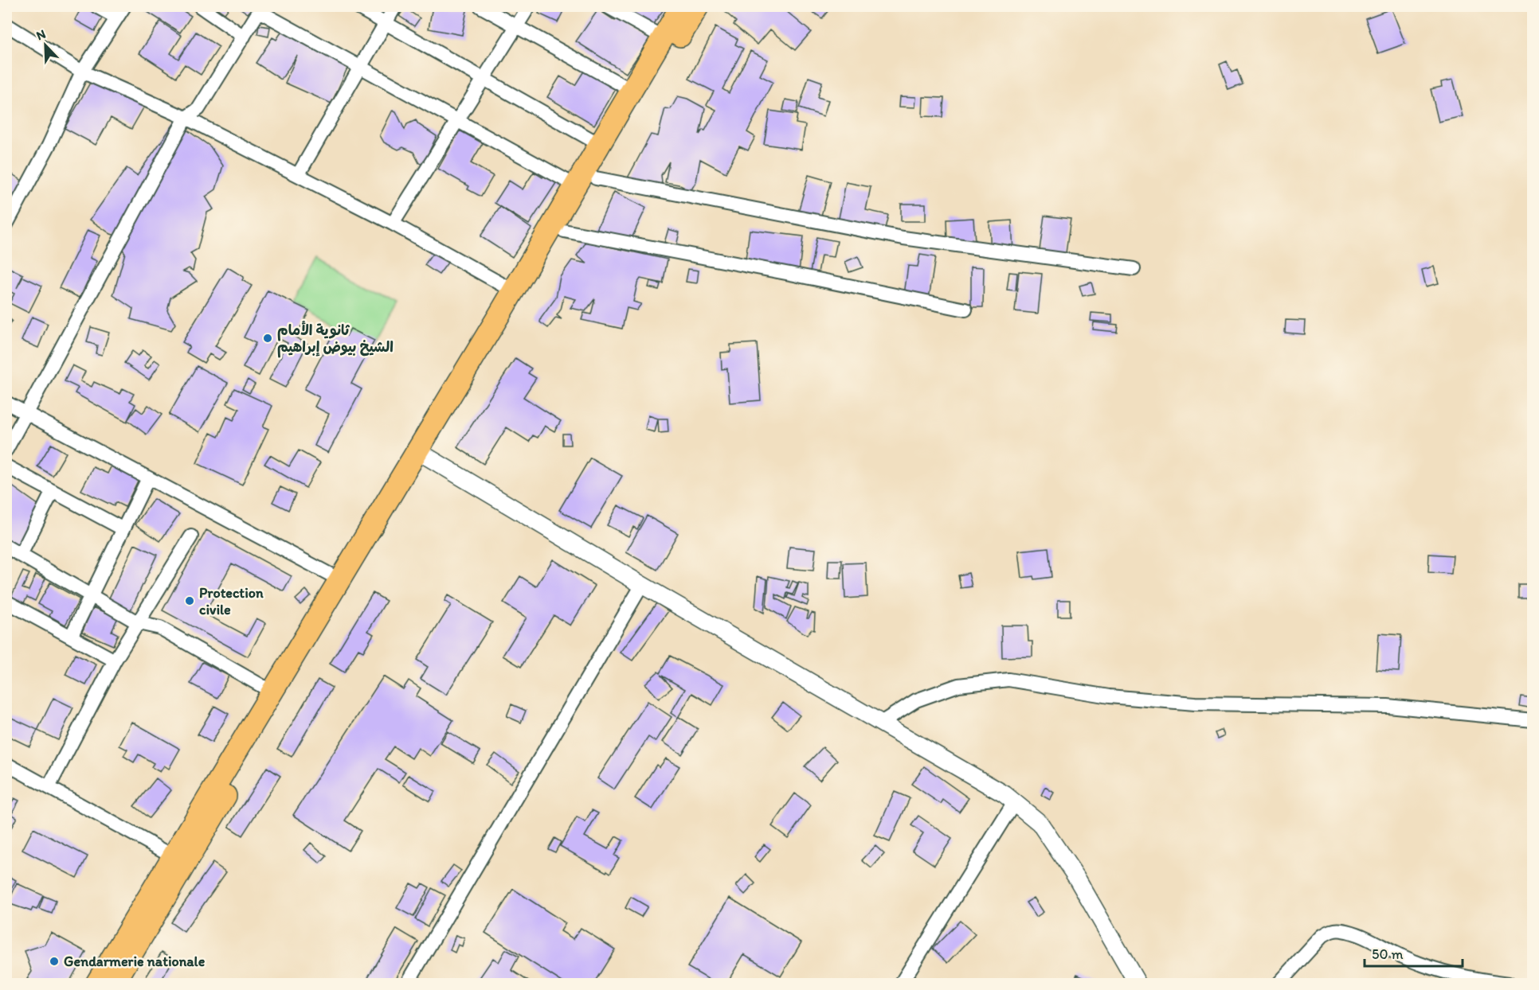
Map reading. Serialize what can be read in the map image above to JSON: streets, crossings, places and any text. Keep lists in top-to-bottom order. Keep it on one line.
{"places":["ثانوية الأمام الشيخ بيوض إبراهيم","Protection civile","Gendarmerie nationale"],"scale_bar":"50 m","north":"top left"}
